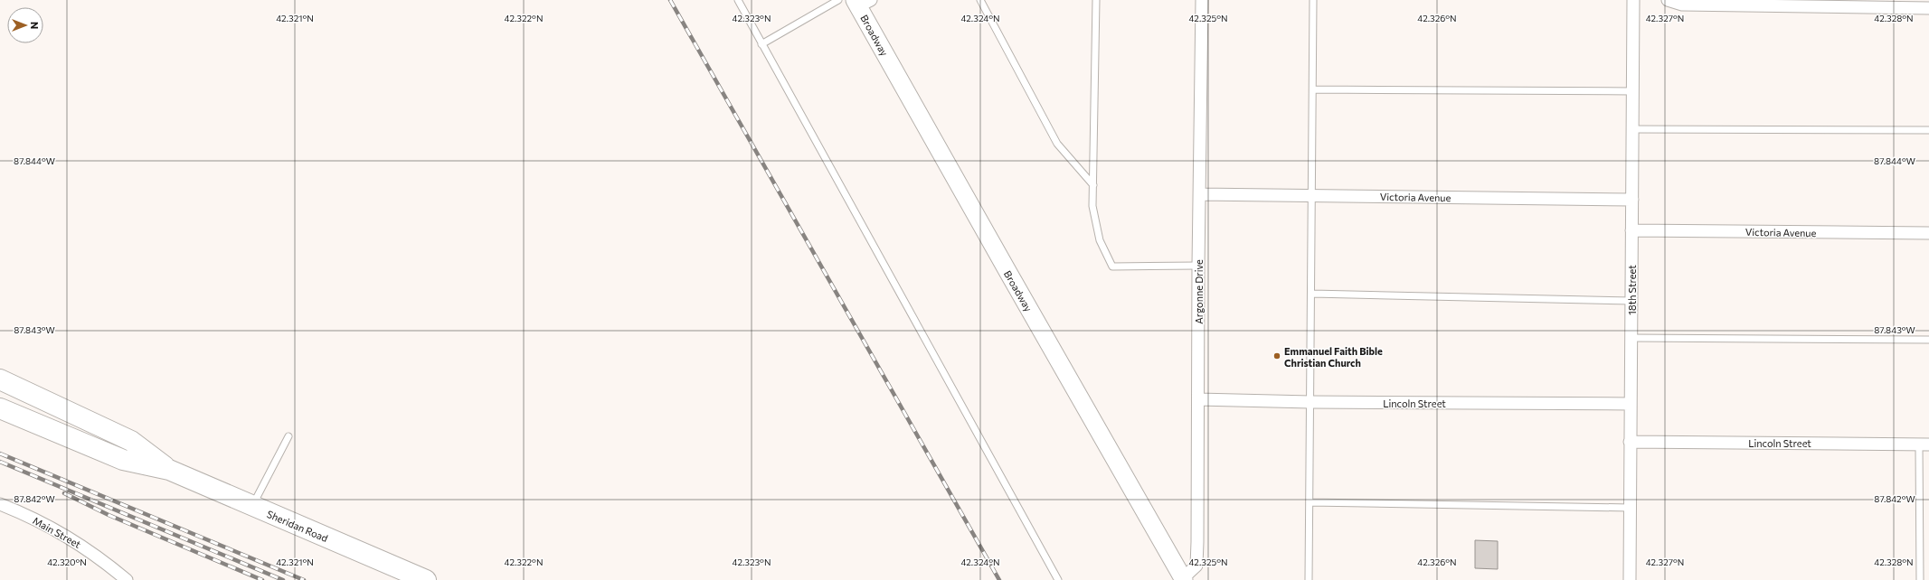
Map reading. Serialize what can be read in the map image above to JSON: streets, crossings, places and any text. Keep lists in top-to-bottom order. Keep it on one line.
{"streets":{"highway":["Sheridan Road"],"street":["Broadway","Victoria Avenue","18th Street","Argonne Drive","Lincoln Street","Main Street"]},"crossings":[["Broadway","Argonne Drive"],["Victoria Avenue","18th Street"],["Victoria Avenue","Argonne Drive"],["18th Street","Lincoln Street"],["Argonne Drive","Lincoln Street"]],"places":["Emmanuel Faith Bible Christian Church"],"north":"right","coordinates":["42.321°N","42.322°N","42.323°N","42.324°N","42.325°N","42.326°N","42.327°N","42.328°N","87.844°W","87.843°W","87.842°W","42.320°N"]}
